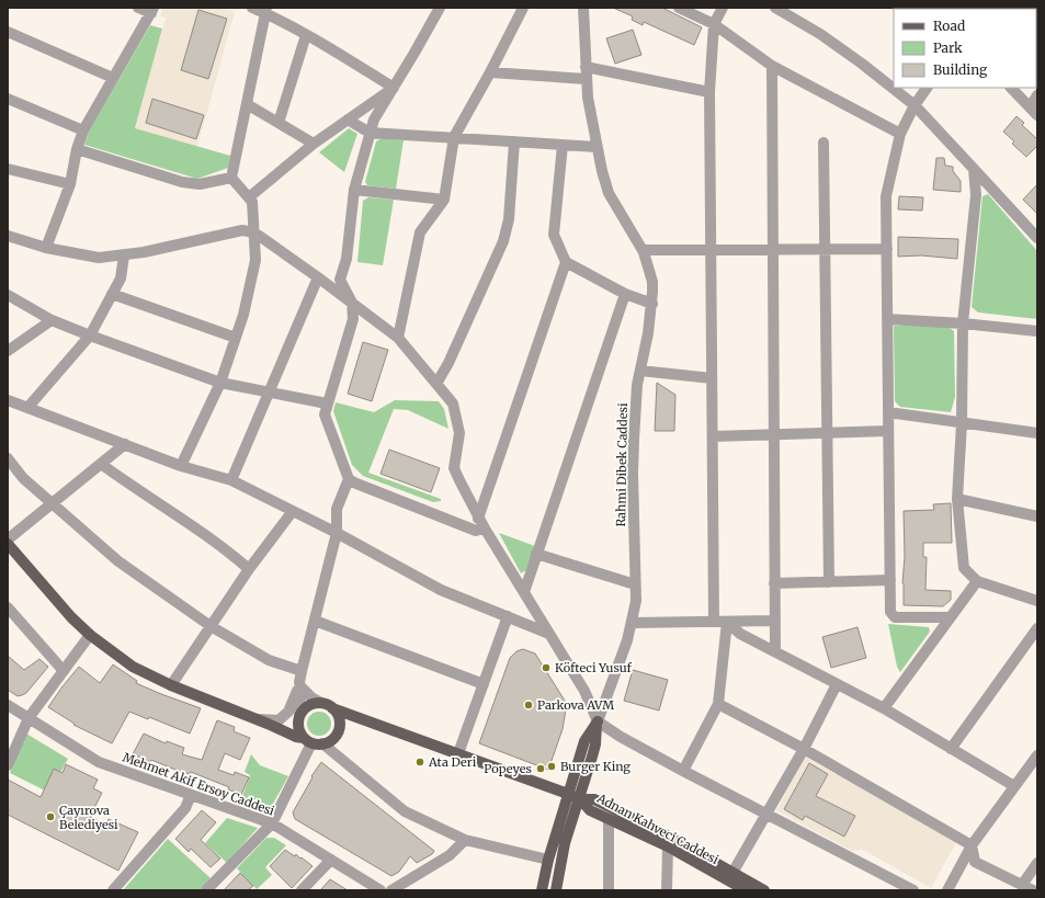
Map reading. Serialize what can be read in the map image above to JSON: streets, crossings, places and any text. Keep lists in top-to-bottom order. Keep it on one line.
{"streets":{"main road":["Rahmi Dibek Caddesi","Adnan Kahveci Caddesi"],"street":["Mehmet Akif Ersoy Caddesi"]},"crossings":[["Rahmi Dibek Caddesi","Adnan Kahveci Caddesi"]],"places":["Köfteci Yusuf","Parkova AVM","Ata Deri","Burger King","Popeyes","Çayırova Belediyesi"],"legend":["Road","Park","Building"]}
